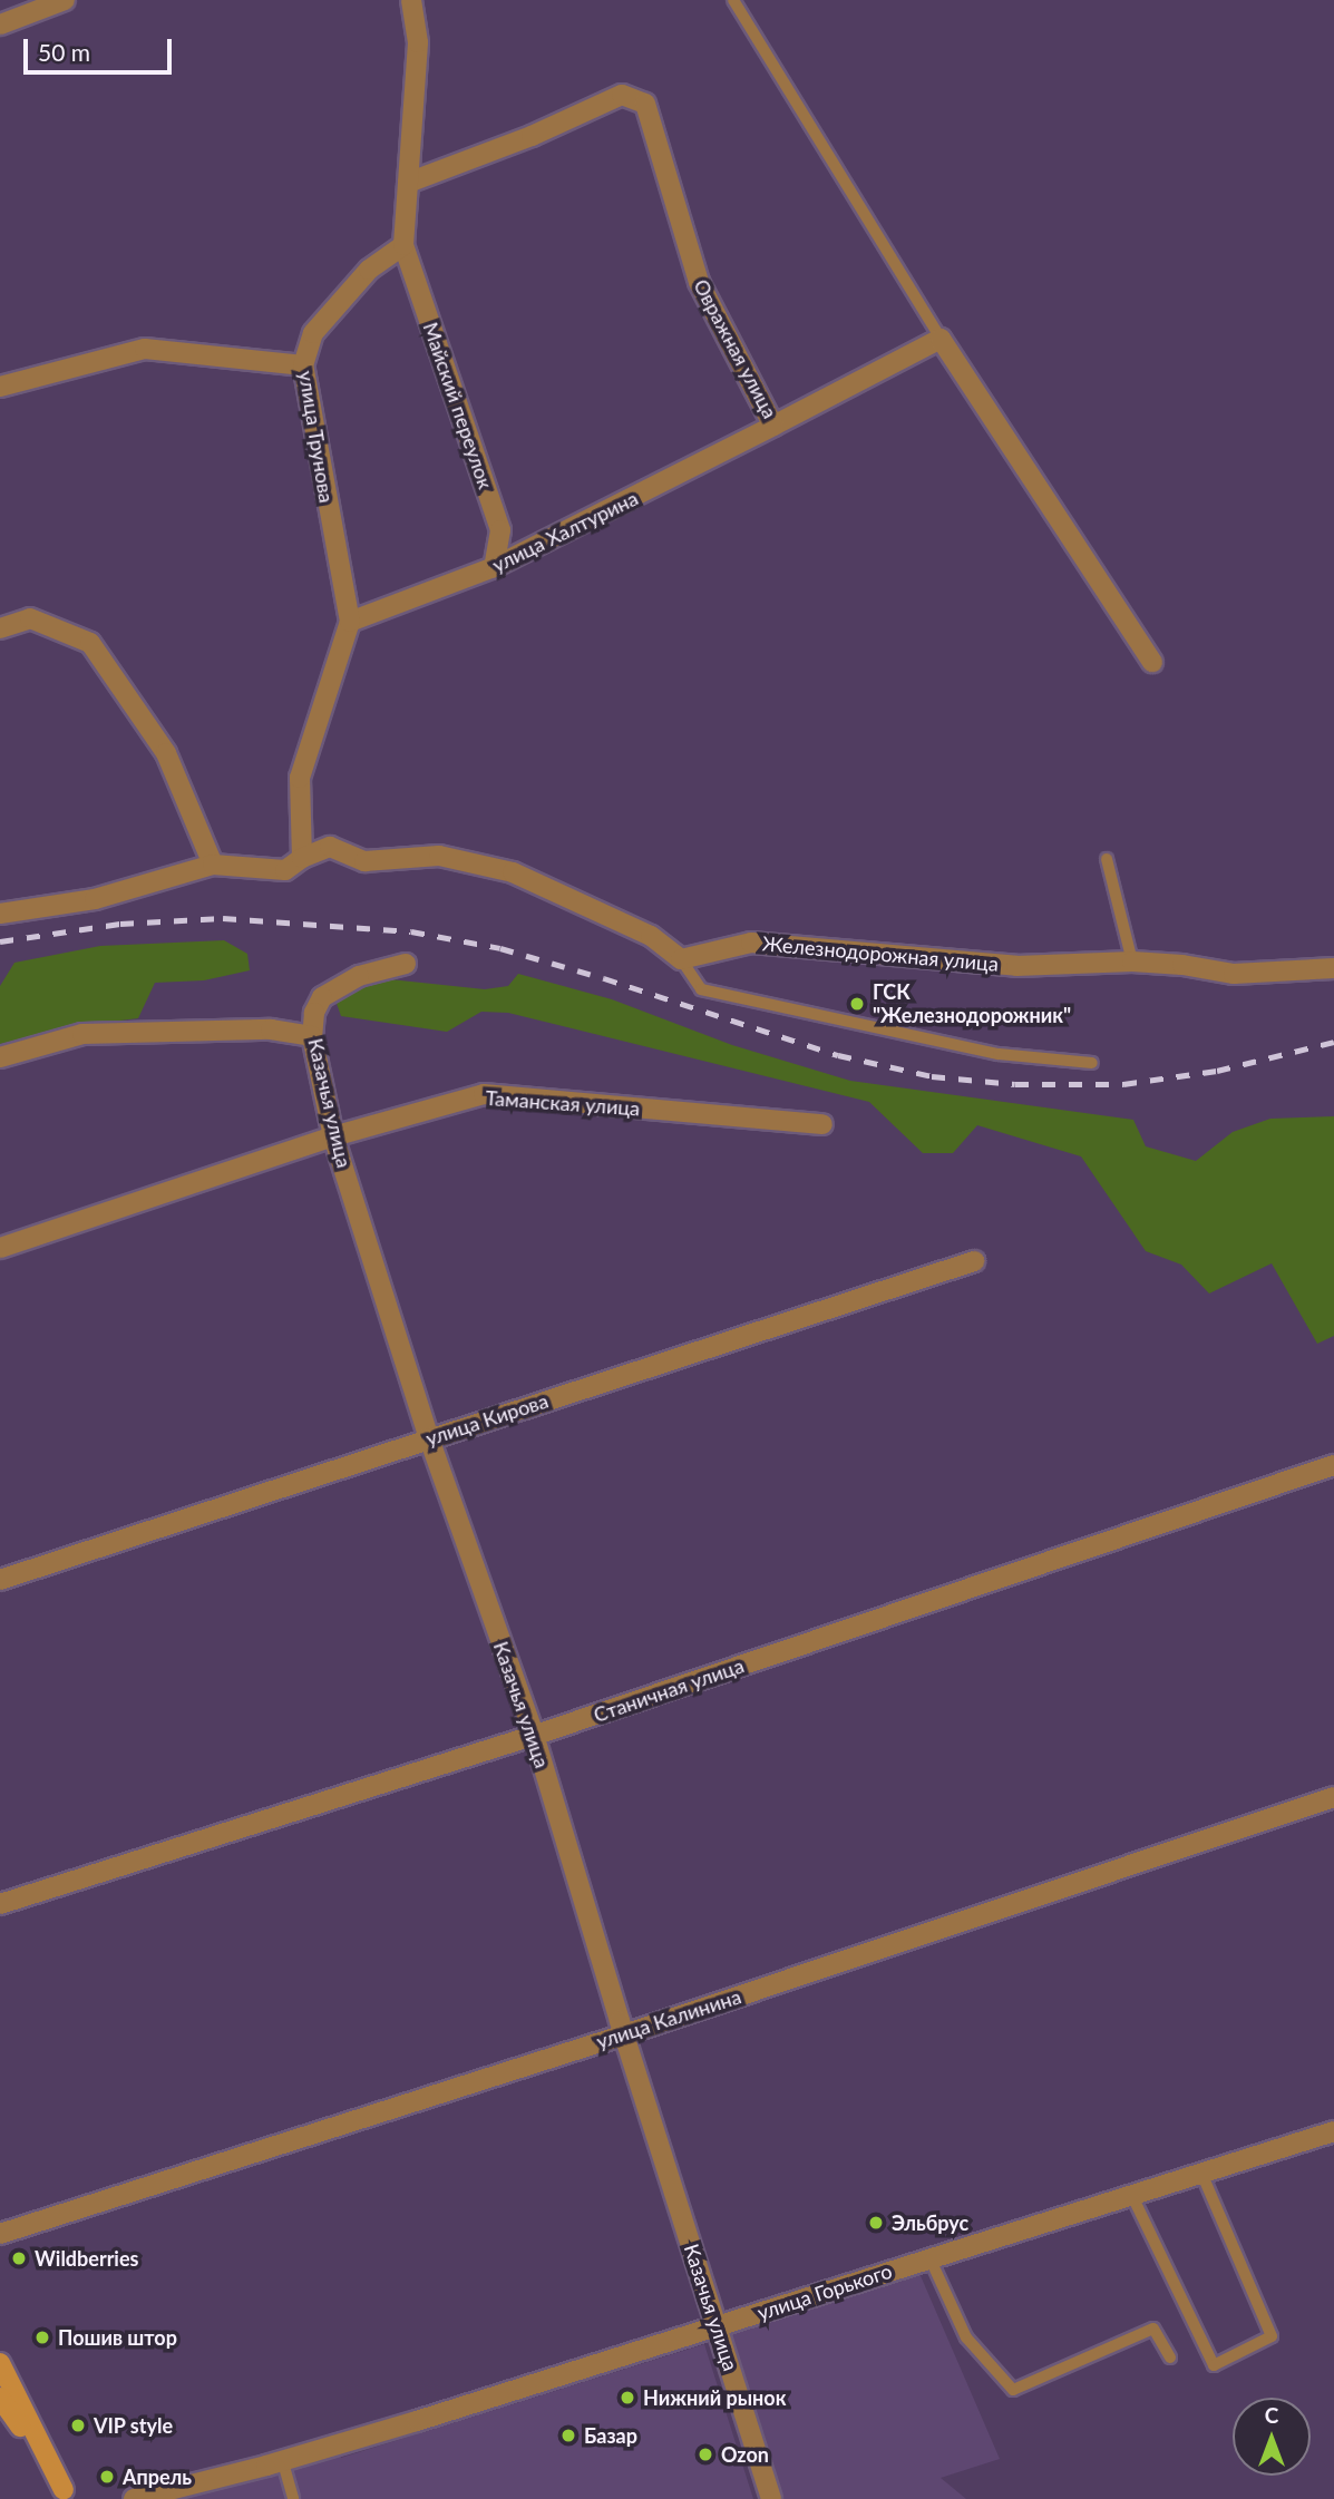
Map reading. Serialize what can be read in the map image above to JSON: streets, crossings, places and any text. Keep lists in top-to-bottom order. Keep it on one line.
{"streets":{"street":["Овражная улица","Майский переулок","улица Трунова","улица Халтурина","Железнодорожная улица","Казачья улица","Таманская улица","улица Кирова","Станичная улица","улица Калинина","улица Горького"]},"crossings":[["Овражная улица","улица Халтурина"],["Майский переулок","улица Трунова"],["Майский переулок","улица Халтурина"],["улица Трунова","улица Халтурина"],["Казачья улица","Таманская улица"],["Казачья улица","улица Кирова"],["Казачья улица","Станичная улица"],["Казачья улица","улица Калинина"],["Казачья улица","улица Горького"]],"places":["ГСК \"Железнодорожник\"","Эльбрус","Wildberries","Пошив штор","Нижний рынок","VIP style","Базар","Ozon","Апрель"],"scale_bar":"50 m","north":"top"}
